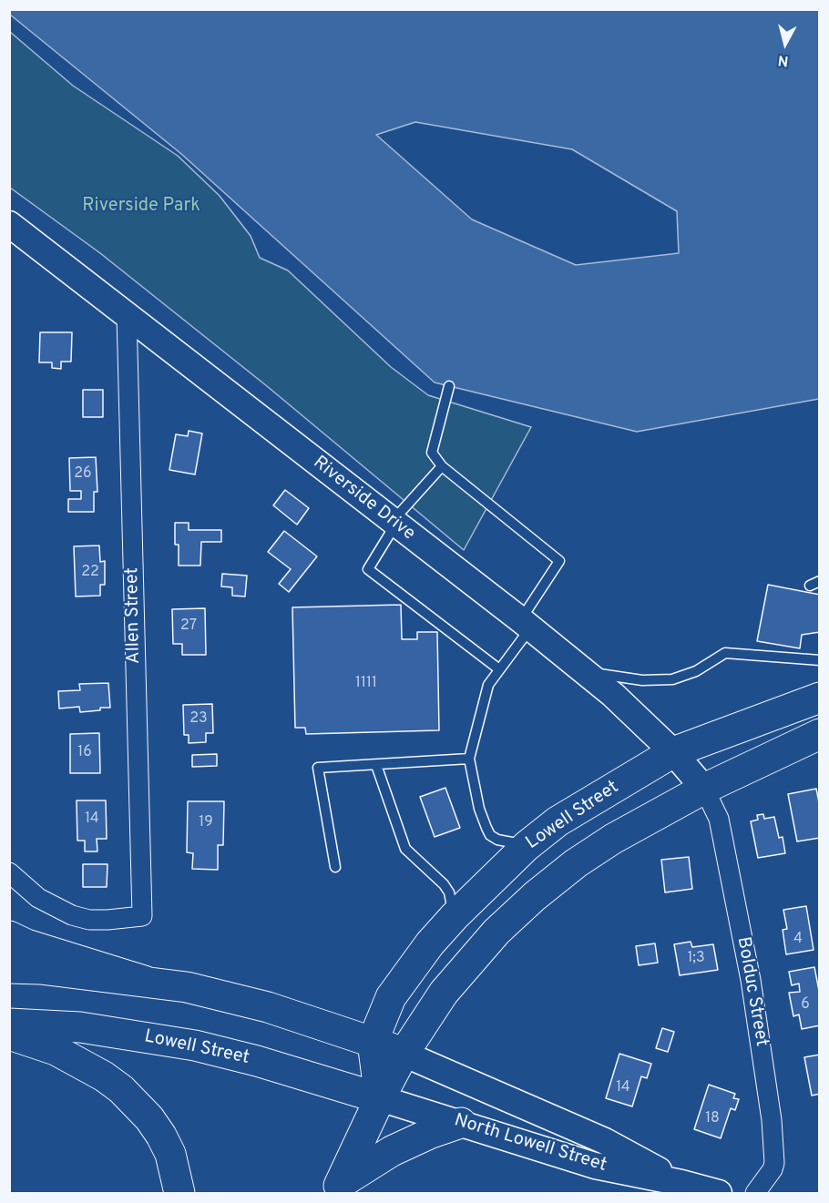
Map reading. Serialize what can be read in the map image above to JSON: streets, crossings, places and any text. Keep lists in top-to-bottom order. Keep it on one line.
{"streets":{"main road":["Riverside Drive","Lowell Street","North Lowell Street"],"street":["Allen Street","Bolduc Street"]},"crossings":[["Riverside Drive","Allen Street"],["Riverside Drive","Lowell Street"],["Riverside Drive","Bolduc Street"],["Lowell Street","North Lowell Street"]],"parks":["Riverside Park"],"house_numbers":["26","22","27","1111","23","16","14","19","4","1;3","6","14","18"],"north":"bottom"}
